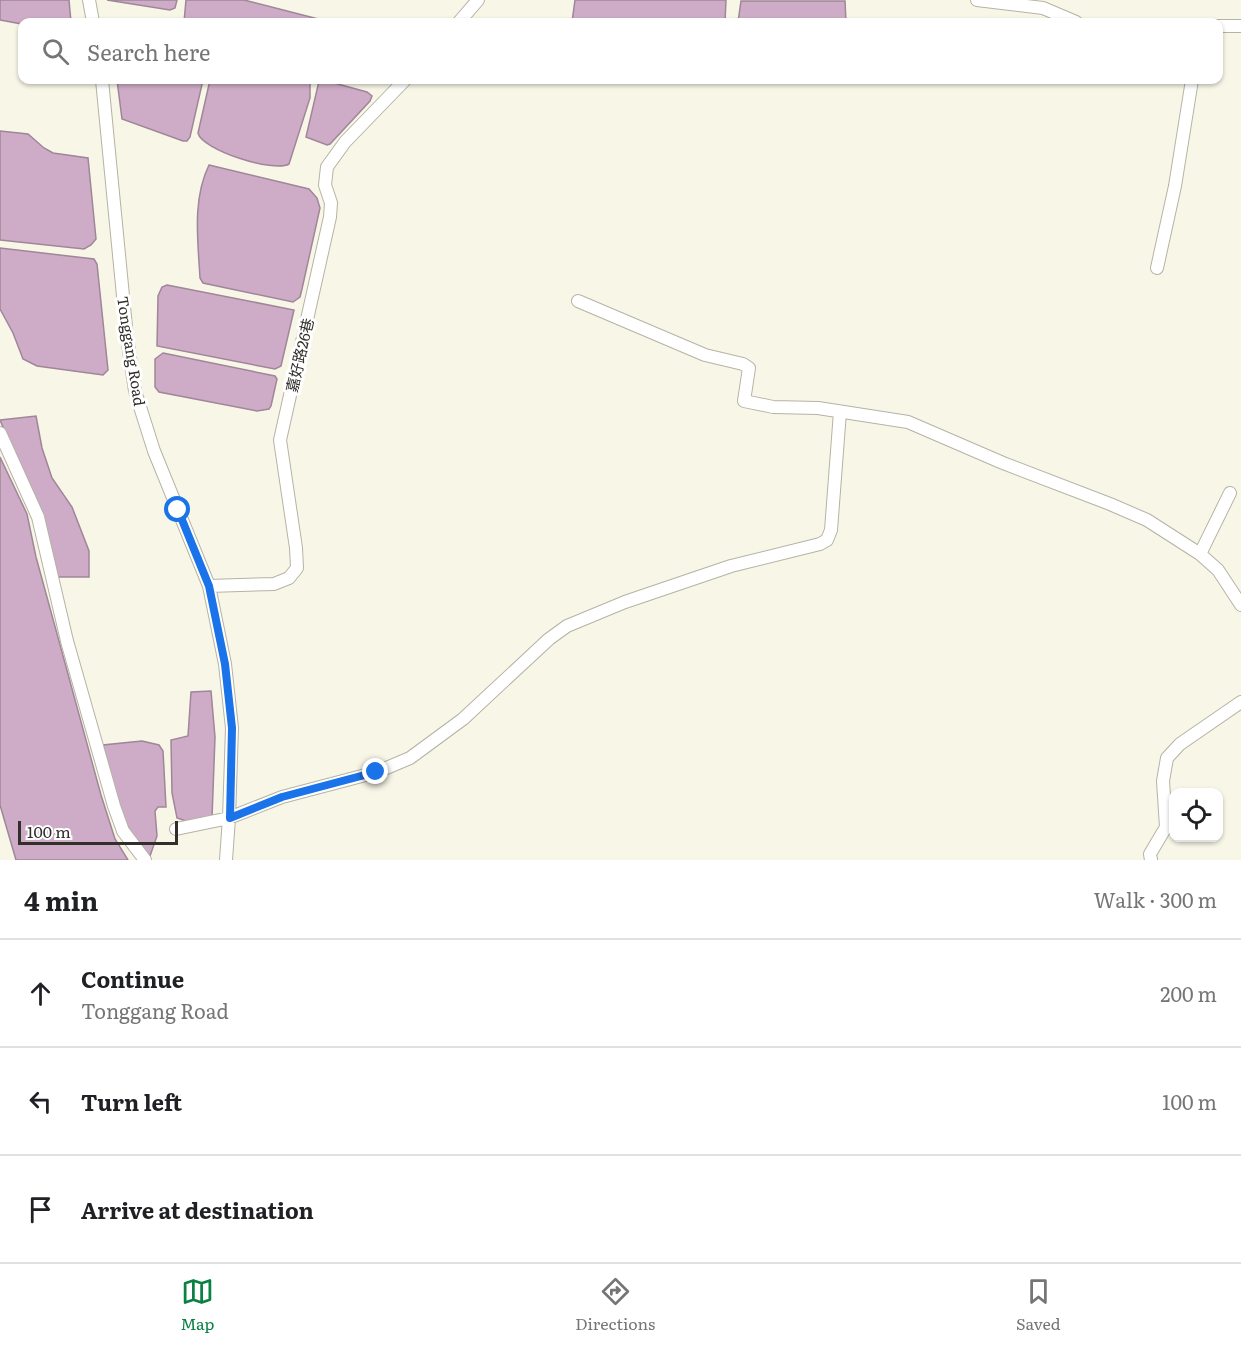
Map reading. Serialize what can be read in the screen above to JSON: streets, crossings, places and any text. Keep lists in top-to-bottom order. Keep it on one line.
{"streets":{"street":["Tonggang Road","嘉好路26巷"]},"crossings":[["Tonggang Road","嘉好路26巷"]],"scale_bar":"100 m","page":{"search":"Search here","scale":"100 m","heading":["4 min","Walk · 300 m"],"list":[["Continue","Tonggang Road","200 m"],["Turn left","100 m"],"Arrive at destination"],"nav":["Map","Directions","Saved"]}}
